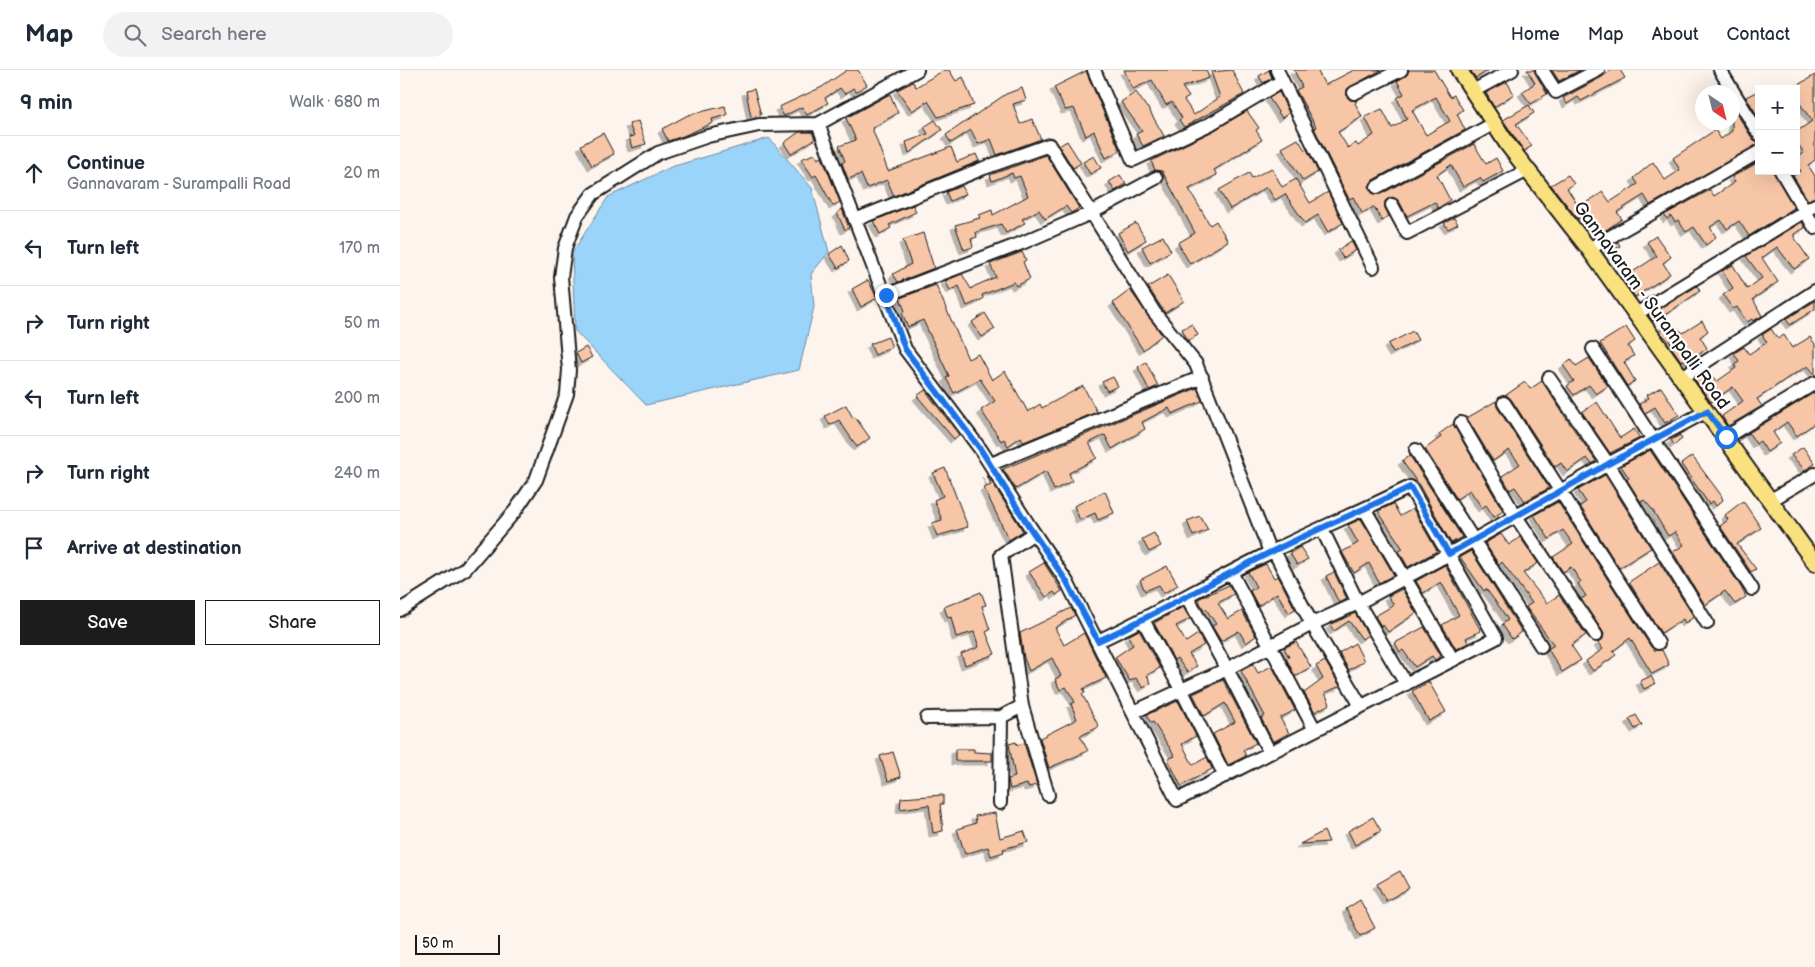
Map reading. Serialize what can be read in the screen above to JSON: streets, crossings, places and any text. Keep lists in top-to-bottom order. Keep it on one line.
{"streets":{"main road":["Gannavaram - Surampalli Road"]},"scale_bar":"50 m","north":"bottom right","page":{"header":"Map","search":"Search here","nav":["Home","Map","About","Contact"],"heading":["9 min","Walk · 680 m"],"map_buttons":["+","−"],"list":[["Continue","Gannavaram - Surampalli Road","20 m"],["Turn left","170 m"],["Turn right","50 m"],["Turn left","200 m"],["Turn right","240 m"],"Arrive at destination"],"buttons":["Save","Share"],"scale":"50 m"}}
